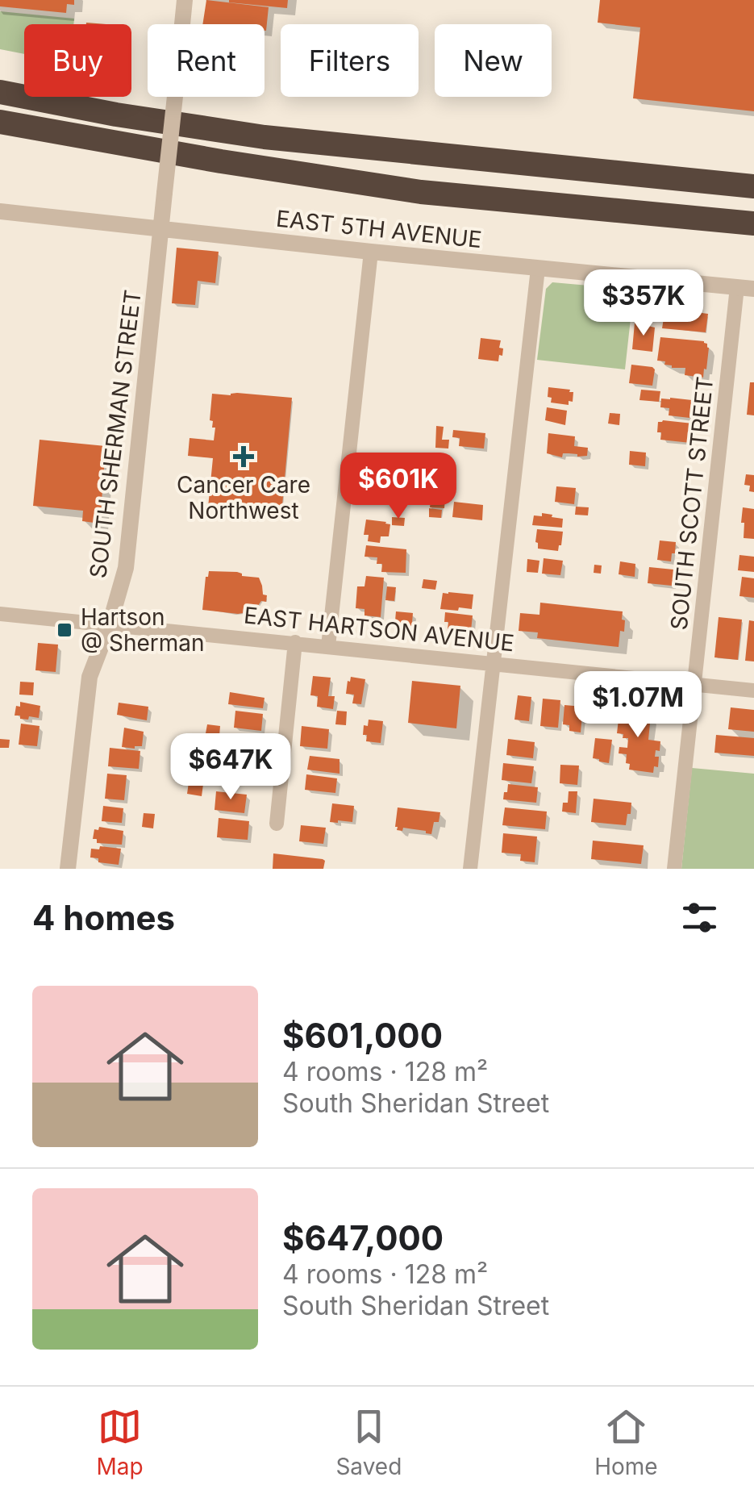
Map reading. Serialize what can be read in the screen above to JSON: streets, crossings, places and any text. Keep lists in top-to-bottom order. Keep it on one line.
{"streets":{"street":["EAST 5TH AVENUE","SOUTH SHERMAN STREET","SOUTH SCOTT STREET","EAST HARTSON AVENUE"]},"crossings":[["EAST 5TH AVENUE","SOUTH SHERMAN STREET"],["EAST 5TH AVENUE","SOUTH SCOTT STREET"],["SOUTH SHERMAN STREET","EAST HARTSON AVENUE"],["SOUTH SCOTT STREET","EAST HARTSON AVENUE"]],"places":{"health":["Cancer Care Northwest"],"transit":["Hartson @ Sherman"]},"page":{"chip":["Buy","Rent","Filters","New"],"price":["$357K","$601K","$1.07M","$647K"],"heading":"4 homes","list":[{"name":"$601,000","note":"4 rooms · 128 m² · South Sheridan Street"},{"name":"$647,000","note":"4 rooms · 128 m² · South Sheridan Street"}],"tabs":["Map","Saved","Home"]}}
